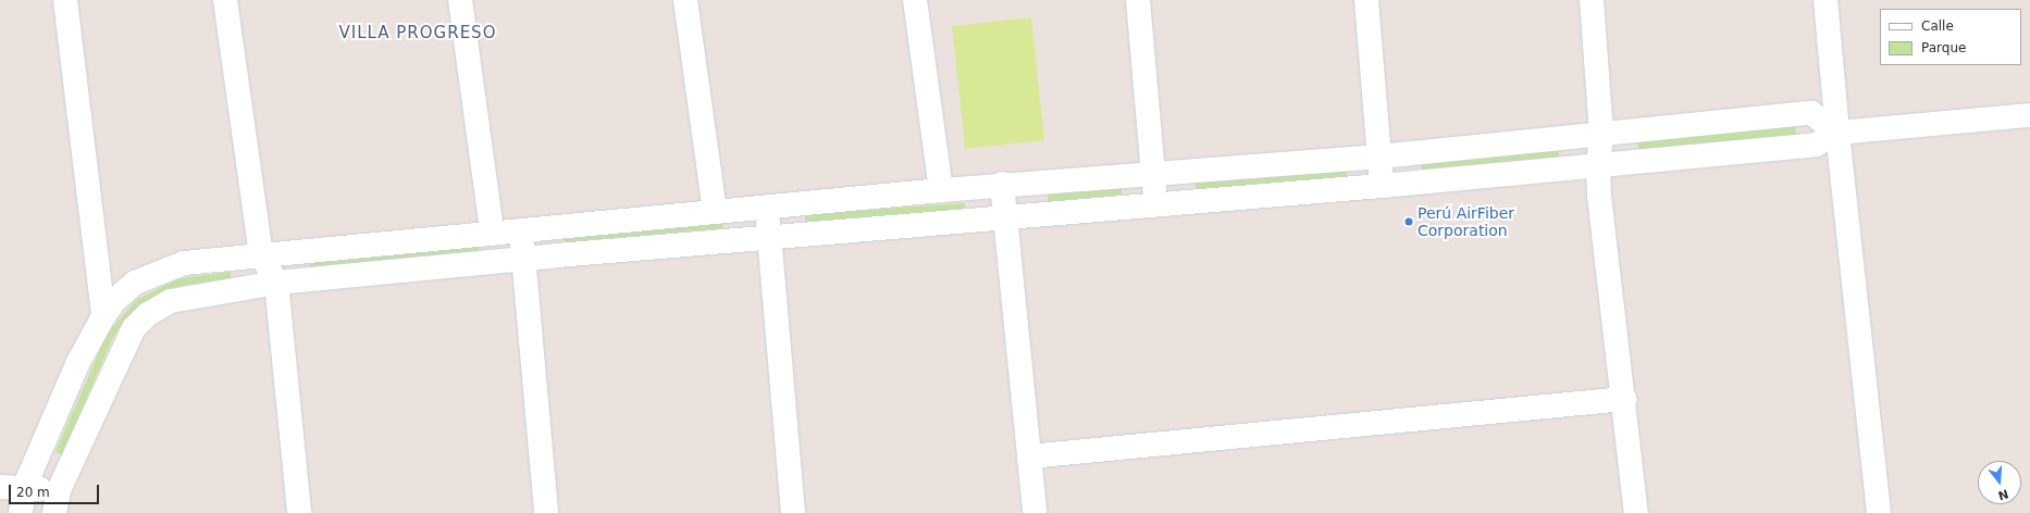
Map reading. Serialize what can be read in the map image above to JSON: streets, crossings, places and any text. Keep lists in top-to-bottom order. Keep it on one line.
{"districts":["VILLA PROGRESO"],"places":["Perú AirFiber Corporation"],"legend":["Calle","Parque"],"scale_bar":"20 m","north":"bottom"}
